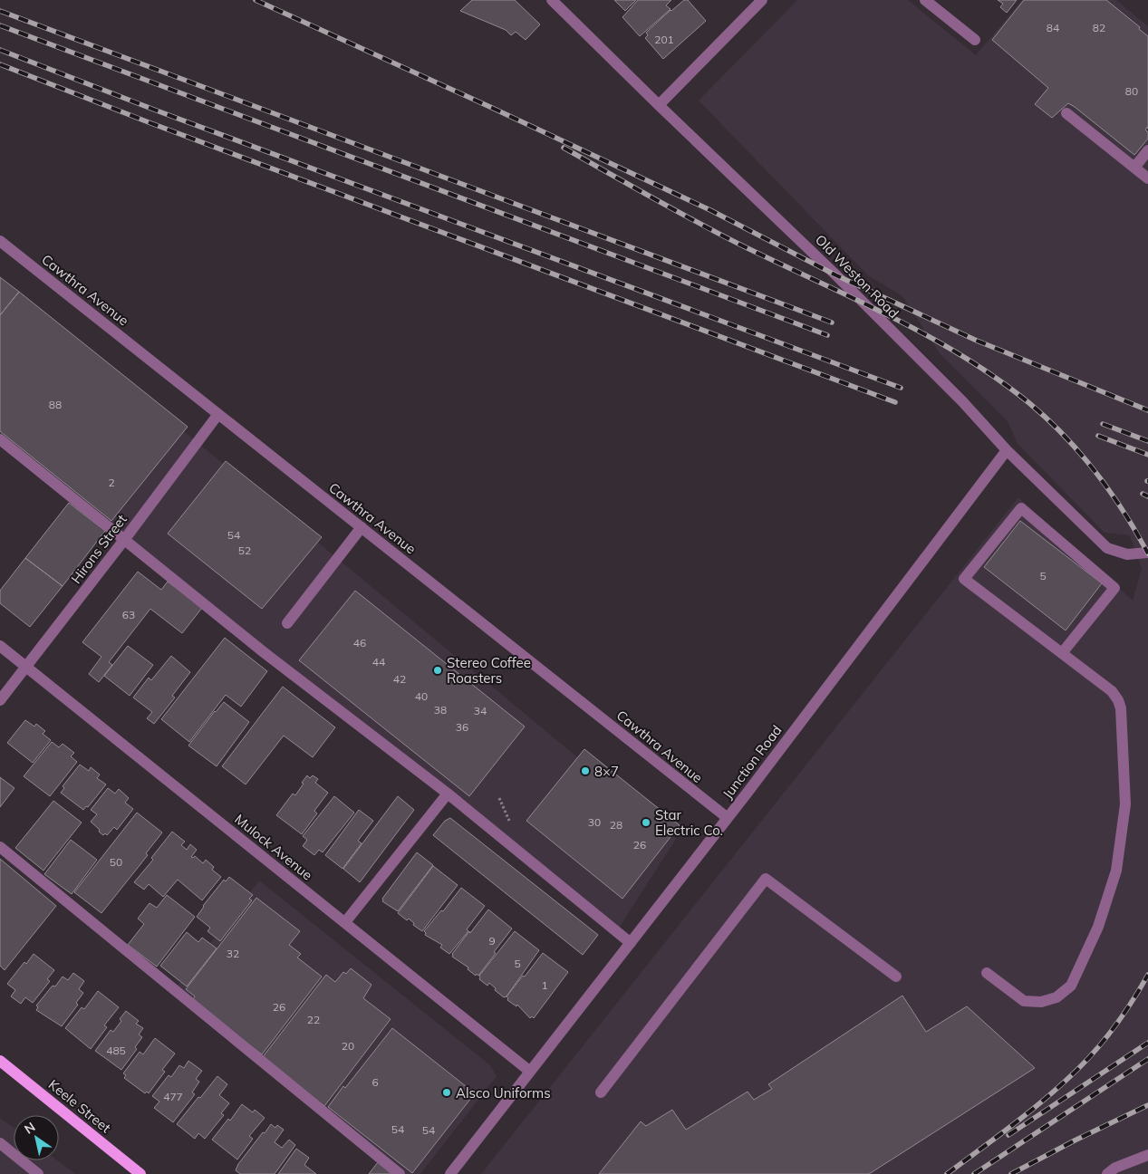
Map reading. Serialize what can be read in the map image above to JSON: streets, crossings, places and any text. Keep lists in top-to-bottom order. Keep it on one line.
{"streets":{"main road":["Keele Street"],"street":["Old Weston Road","Cawthra Avenue","Hirons Street","Junction Road","Mulock Avenue"]},"crossings":[["Old Weston Road","Junction Road"],["Cawthra Avenue","Hirons Street"],["Cawthra Avenue","Junction Road"],["Hirons Street","Mulock Avenue"],["Junction Road","Mulock Avenue"]],"places":["Stereo Coffee Roasters","8×7","Star Electric Co.","Alsco Uniforms"],"house_numbers":["84","82","201","80","88","2","54","52","5","63","46","44","42","40","38","34","36","30","28","26","50","9","32","5","1","26","22","20","485","6","477","54","54"],"north":"top left"}
